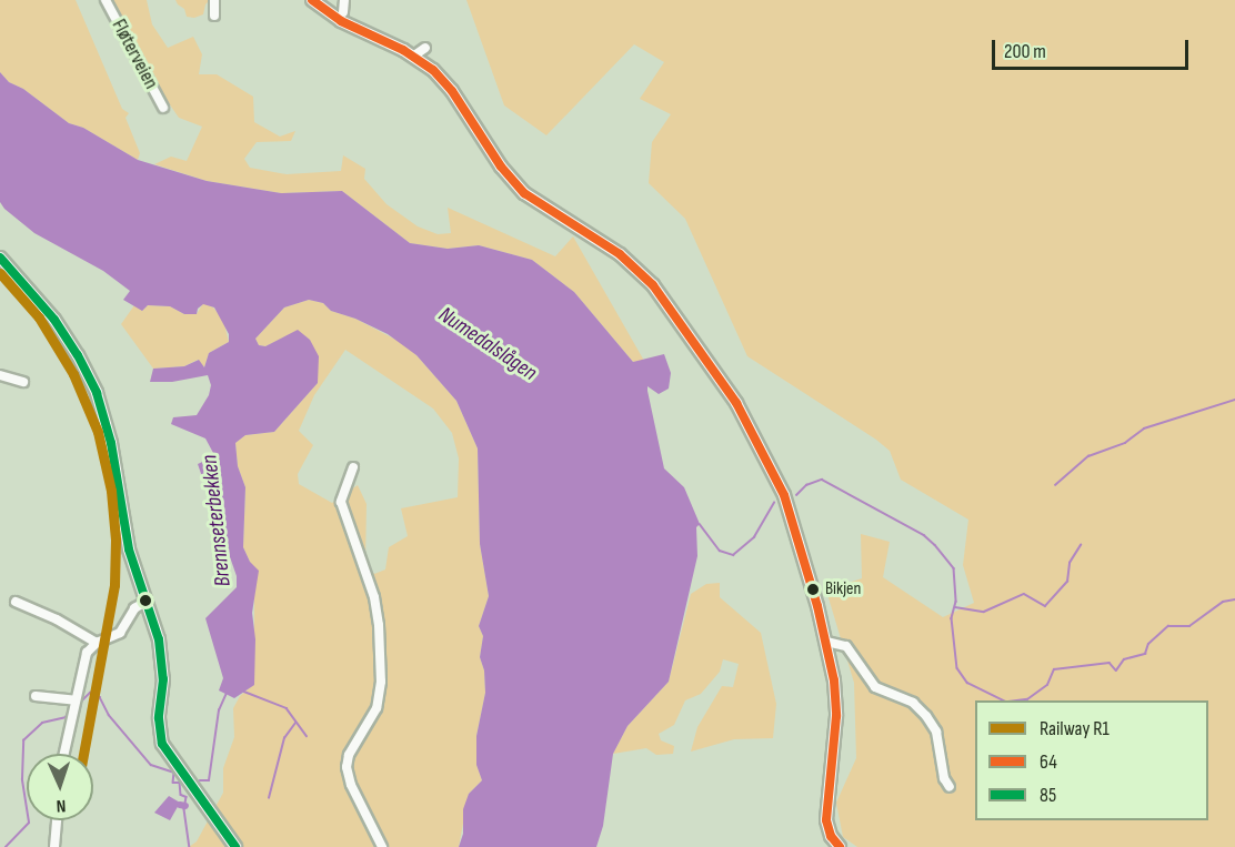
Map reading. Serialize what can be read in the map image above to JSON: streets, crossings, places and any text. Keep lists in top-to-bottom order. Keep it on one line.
{"streets":{"street":["Fløterveien"]},"water":["Numedalslågen","Brennseterbekken"],"places":["Bikjen"],"lines":["transit line 64","transit line 85","rail line R1"],"legend":["Railway R1","64","85"],"scale_bar":"200 m","north":"bottom"}
